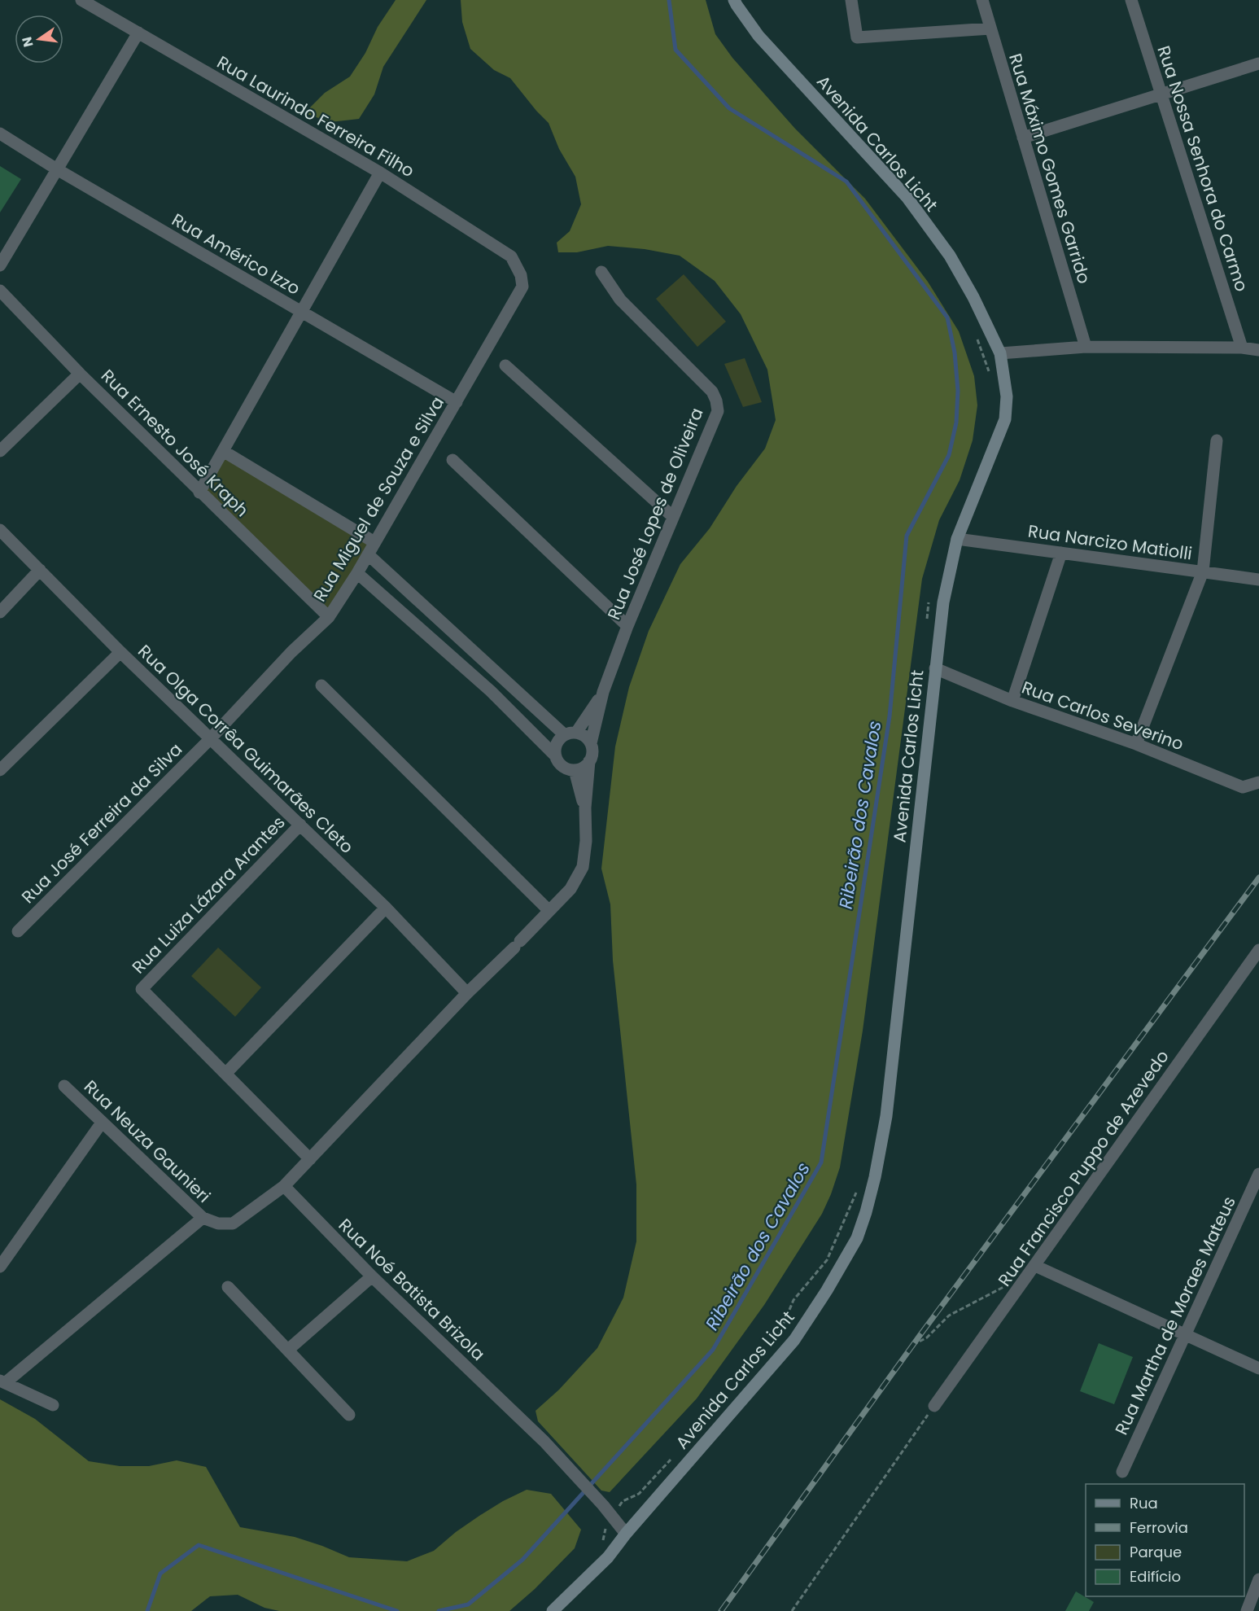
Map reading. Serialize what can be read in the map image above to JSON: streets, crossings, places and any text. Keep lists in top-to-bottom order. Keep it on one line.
{"streets":{"main road":["Avenida Carlos Licht"],"street":["Rua Laurindo Ferreira Filho","Rua Máximo Gomes Garrido","Rua Nossa Senhora do Carmo","Rua Américo Izzo","Rua Ernesto José Kraph","Rua Miguel de Souza e Silva","Rua José Lopes de Oliveira","Rua Narcizo Matiolli","Rua Carlos Severino","Rua Olga Corrêa Guimarães Cleto","Rua José Ferreira da Silva","Rua Luiza Lázara Arantes","Rua Neuza Gaunieri","Rua Francisco Puppo de Azevedo","Rua Noé Batista Brizola","Rua Martha de Moraes Mateus"]},"crossings":[["Rua Laurindo Ferreira Filho","Rua Miguel de Souza e Silva"],["Avenida Carlos Licht","Rua Narcizo Matiolli"],["Avenida Carlos Licht","Rua Carlos Severino"],["Avenida Carlos Licht","Rua Noé Batista Brizola"],["Rua Américo Izzo","Rua Miguel de Souza e Silva"],["Rua Ernesto José Kraph","Rua Miguel de Souza e Silva"],["Rua Miguel de Souza e Silva","Rua Olga Corrêa Guimarães Cleto"],["Rua Miguel de Souza e Silva","Rua José Ferreira da Silva"],["Rua Olga Corrêa Guimarães Cleto","Rua José Ferreira da Silva"],["Rua Olga Corrêa Guimarães Cleto","Rua Luiza Lázara Arantes"],["Rua Neuza Gaunieri","Rua Noé Batista Brizola"]],"water":["Ribeirão dos Cavalos"],"legend":["Rua","Ferrovia","Parque","Edifício"],"north":"left"}
